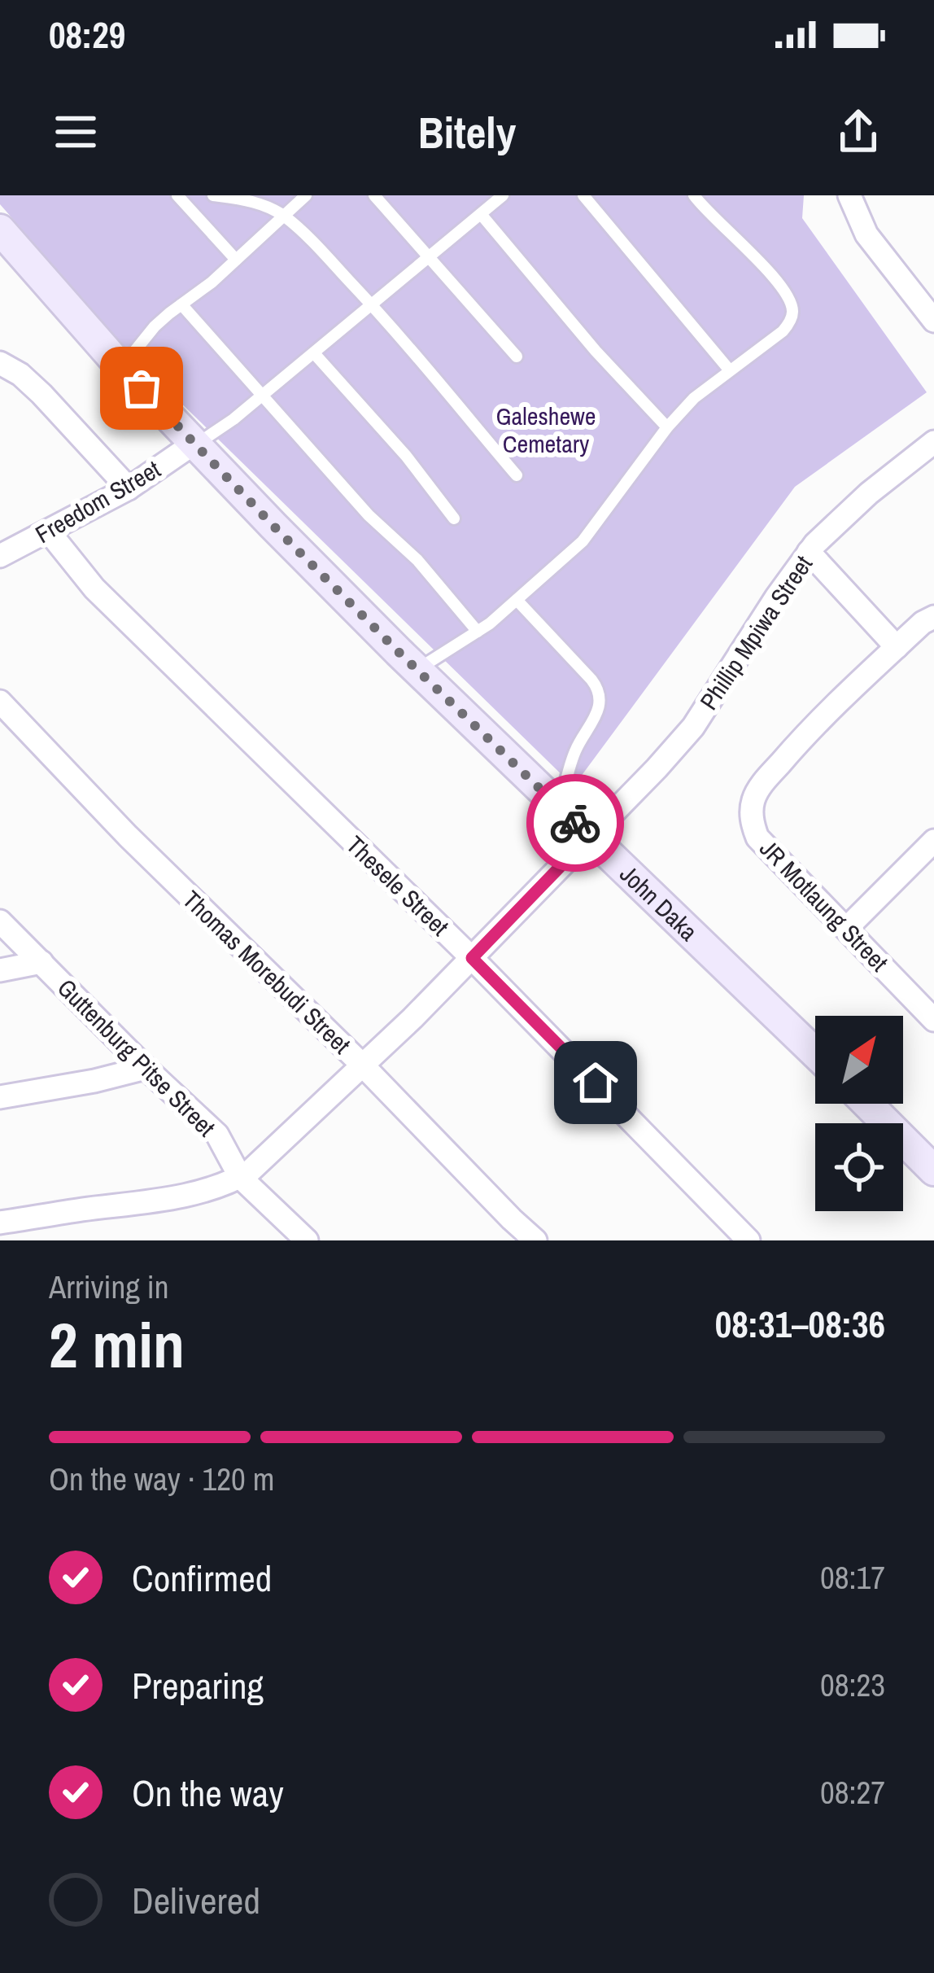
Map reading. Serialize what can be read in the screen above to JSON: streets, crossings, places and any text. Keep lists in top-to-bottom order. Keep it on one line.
{"streets":{"street":["Freedom Street","Phillip Mpiwa Street","Thesele Street","John Daka","JR Motlaung Street","Thomas Morebudi Street","Guttenburg Pitse Street"]},"crossings":[["Freedom Street","Thesele Street"],["Freedom Street","John Daka"],["Phillip Mpiwa Street","Thesele Street"],["Phillip Mpiwa Street","John Daka"],["Phillip Mpiwa Street","Thomas Morebudi Street"],["Phillip Mpiwa Street","Guttenburg Pitse Street"]],"parks":["Galeshewe Cemetary"],"north":"top right","page":{"status":"08:29","header":"Bitely","heading":["2 min","Arriving in","08:31–08:36"],"bar":"On the way · 120 m","list":[["Confirmed","08:17"],["Preparing","08:23"],["On the way","08:27"],"Delivered"]}}
